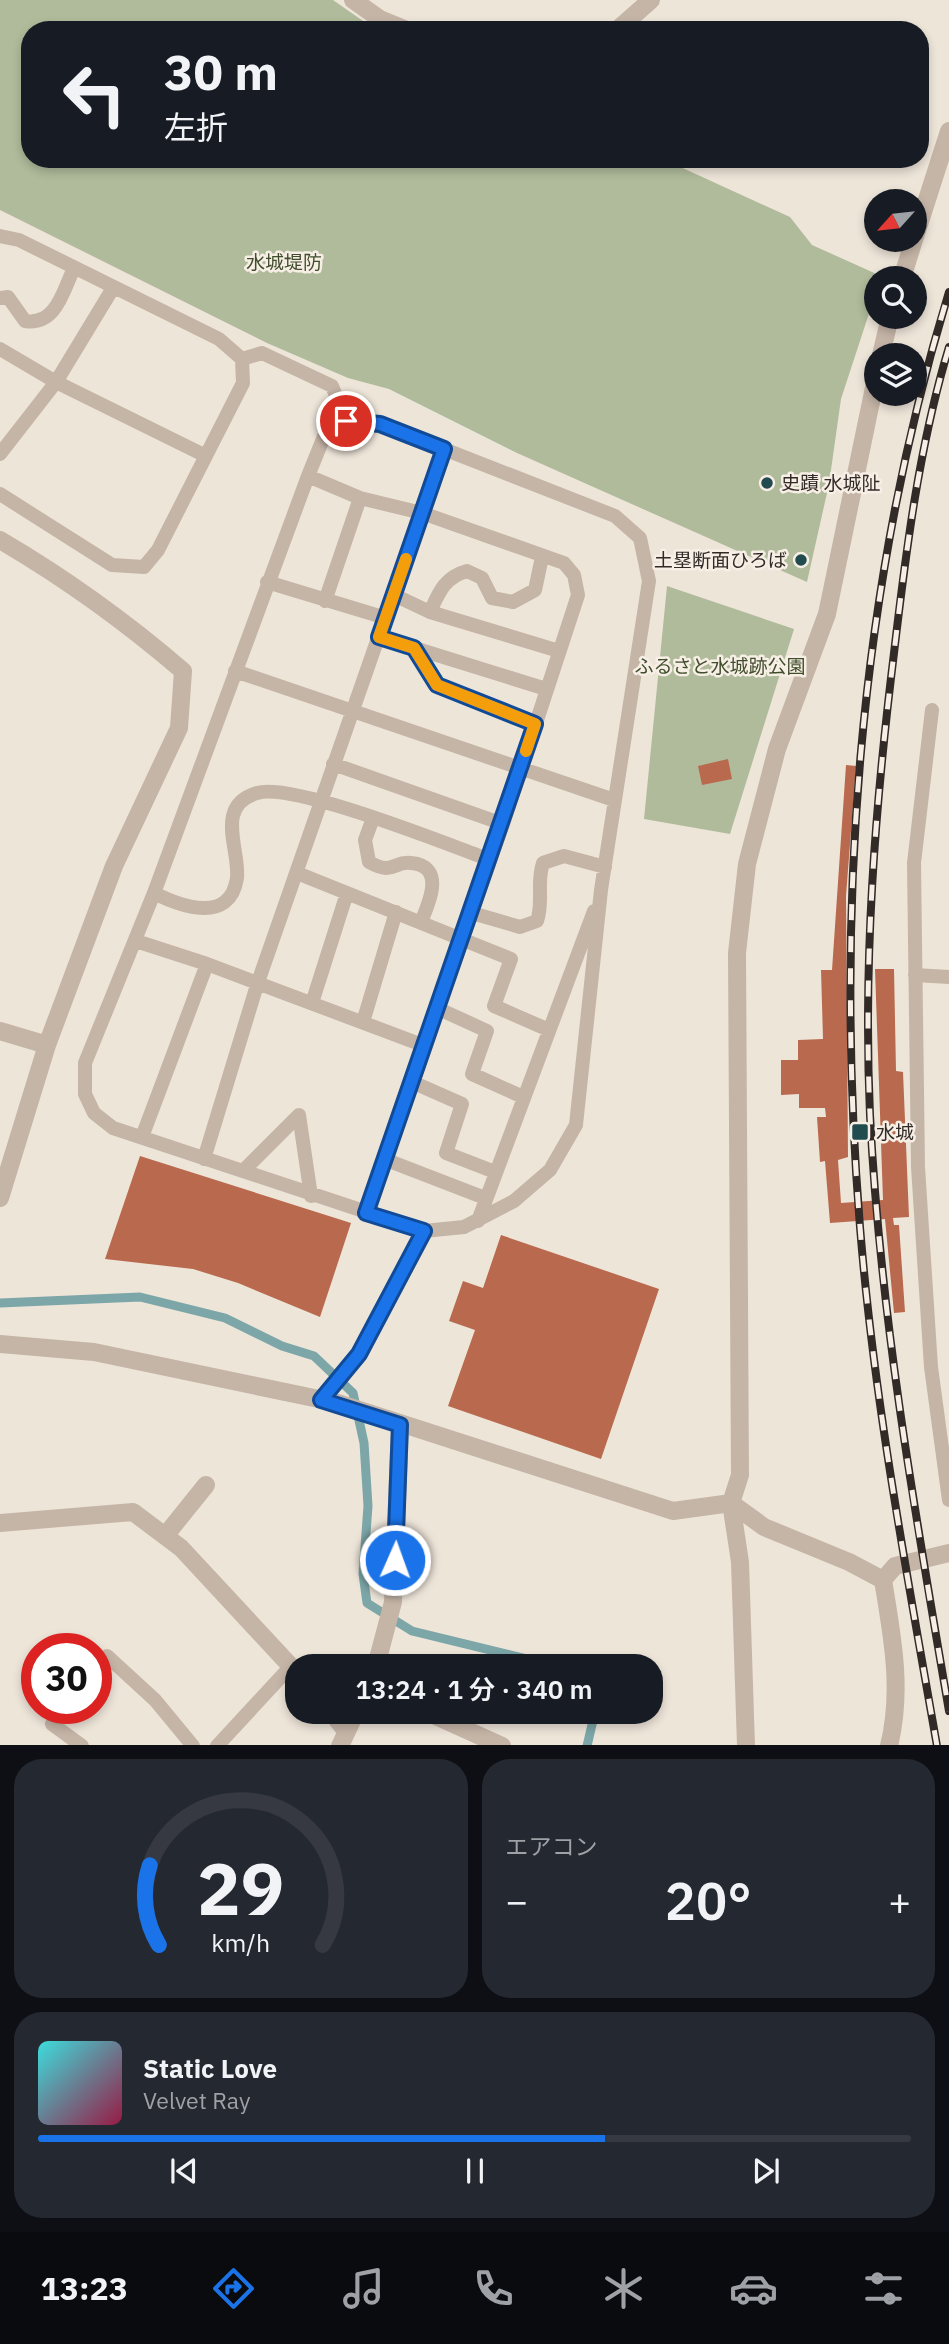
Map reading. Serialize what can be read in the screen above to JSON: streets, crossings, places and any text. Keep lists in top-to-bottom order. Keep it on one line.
{"parks":["水城堤防","ふるさと水城跡公園"],"places":{"other":["史蹟 水城阯","土塁断面ひろば"],"transit":["水城"]},"north":"bottom left","page":{"turn":["30 m","左折"],"limit":"30","trip":"13:24 · 1 分 · 340 m","tile":"エアコン","heat":["−","20°","+"],"song":["Static Love","Velvet Ray"],"tabs":"13:23","gauge":["29","km/h"]}}
